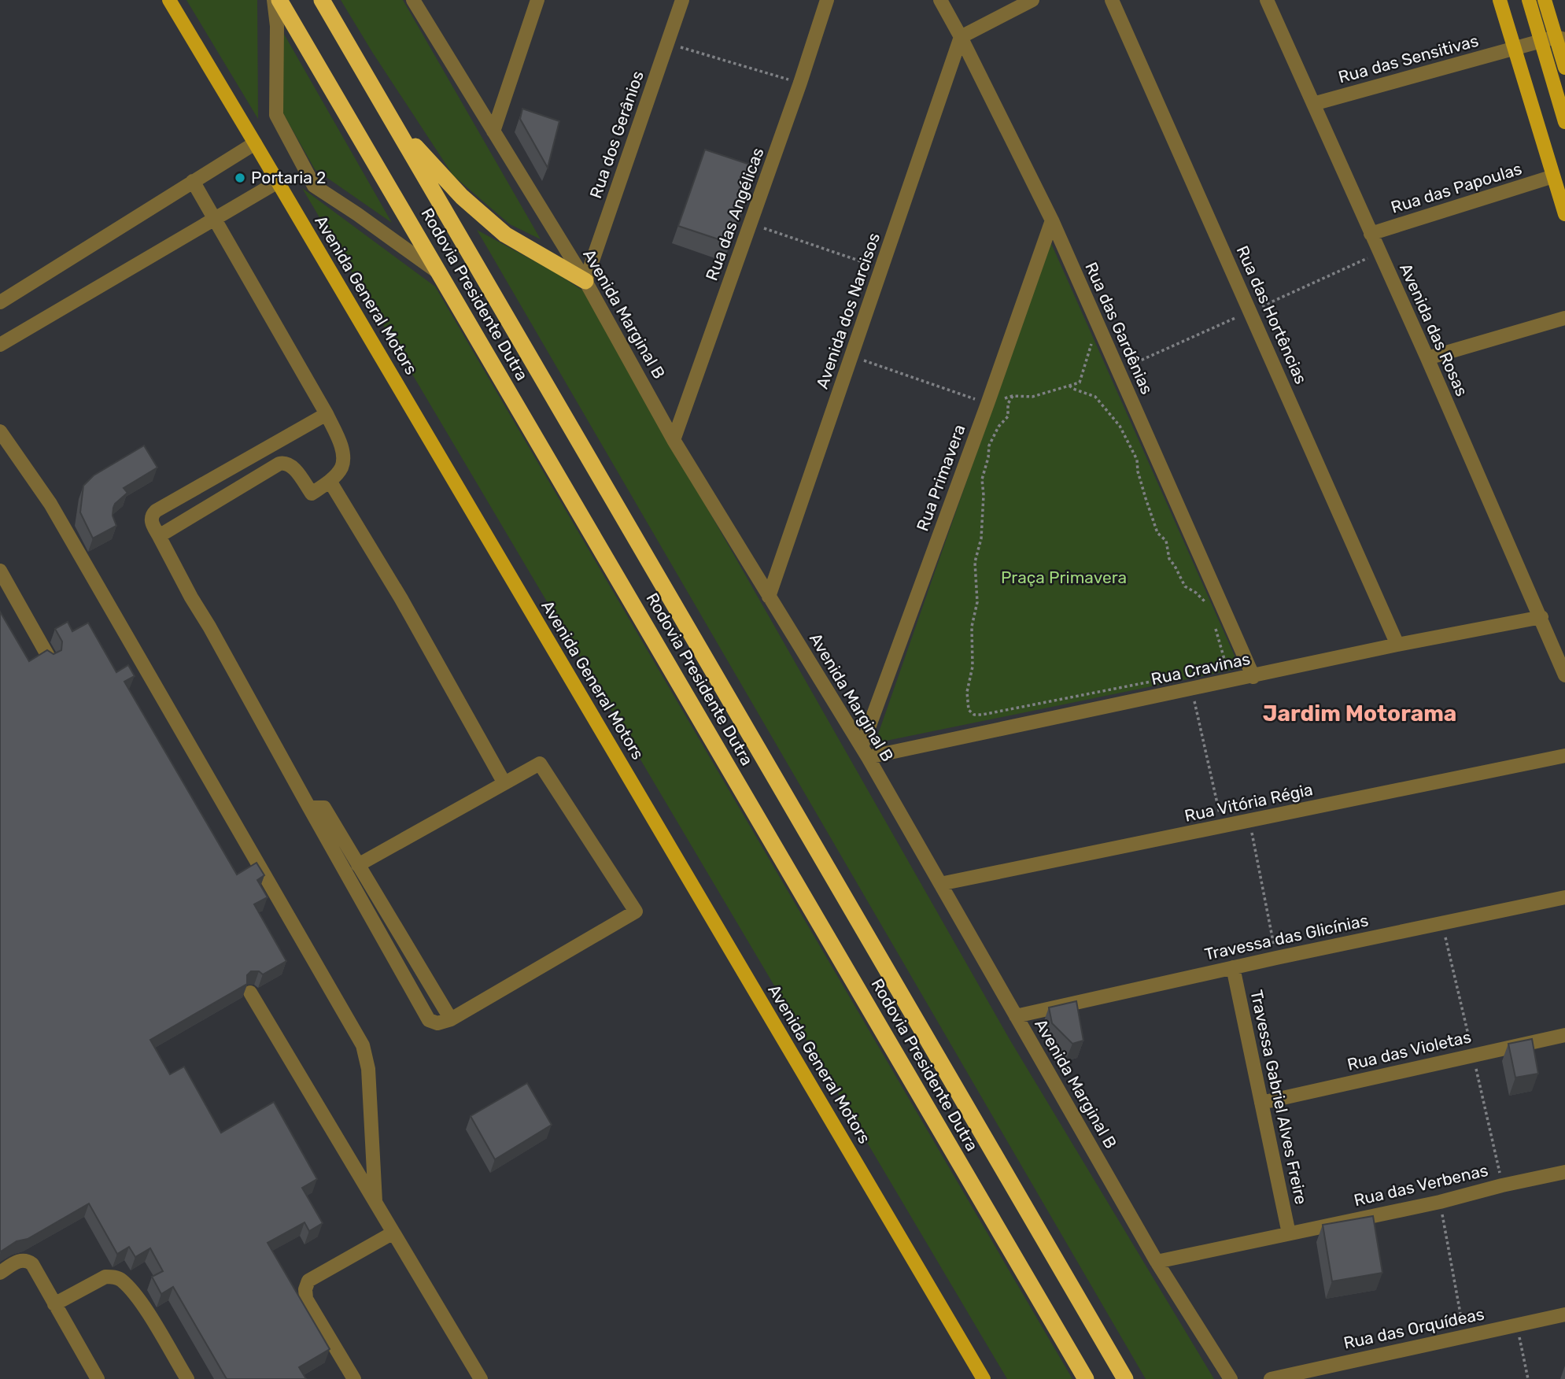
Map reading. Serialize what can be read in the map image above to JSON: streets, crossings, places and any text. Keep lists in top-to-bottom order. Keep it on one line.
{"streets":{"highway":["Rodovia Presidente Dutra"],"main road":["Avenida General Motors"],"street":["Rua das Sensitivas","Rua dos Gerânios","Rua das Papoulas","Rua das Angélicas","Avenida dos Narcisos","Avenida Marginal B","Rua das Hortências","Rua das Gardênias","Avenida das Rosas","Rua Primavera","Rua Cravinas","Rua Vitória Régia","Travessa das Glicínias","Rua das Violetas","Travessa Gabriel Alves Freire","Rua das Verbenas","Rua das Orquídeas"]},"crossings":[["Rua das Sensitivas","Avenida das Rosas"],["Rua dos Gerânios","Avenida Marginal B"],["Rua das Papoulas","Avenida das Rosas"],["Rua das Angélicas","Avenida Marginal B"],["Avenida dos Narcisos","Avenida Marginal B"],["Avenida dos Narcisos","Rua das Gardênias"],["Avenida Marginal B","Rua Primavera"],["Avenida Marginal B","Rua Cravinas"],["Avenida Marginal B","Rua Vitória Régia"],["Avenida Marginal B","Travessa das Glicínias"],["Avenida Marginal B","Rua das Verbenas"],["Rua das Hortências","Rua Cravinas"],["Rua das Gardênias","Rua Primavera"],["Rua das Gardênias","Rua Cravinas"],["Avenida das Rosas","Rua Cravinas"],["Rua Primavera","Rua Cravinas"],["Travessa das Glicínias","Travessa Gabriel Alves Freire"],["Rua das Violetas","Travessa Gabriel Alves Freire"],["Travessa Gabriel Alves Freire","Rua das Verbenas"]],"districts":["Jardim Motorama"],"parks":["Praça Primavera"],"places":["Portaria 2"]}
